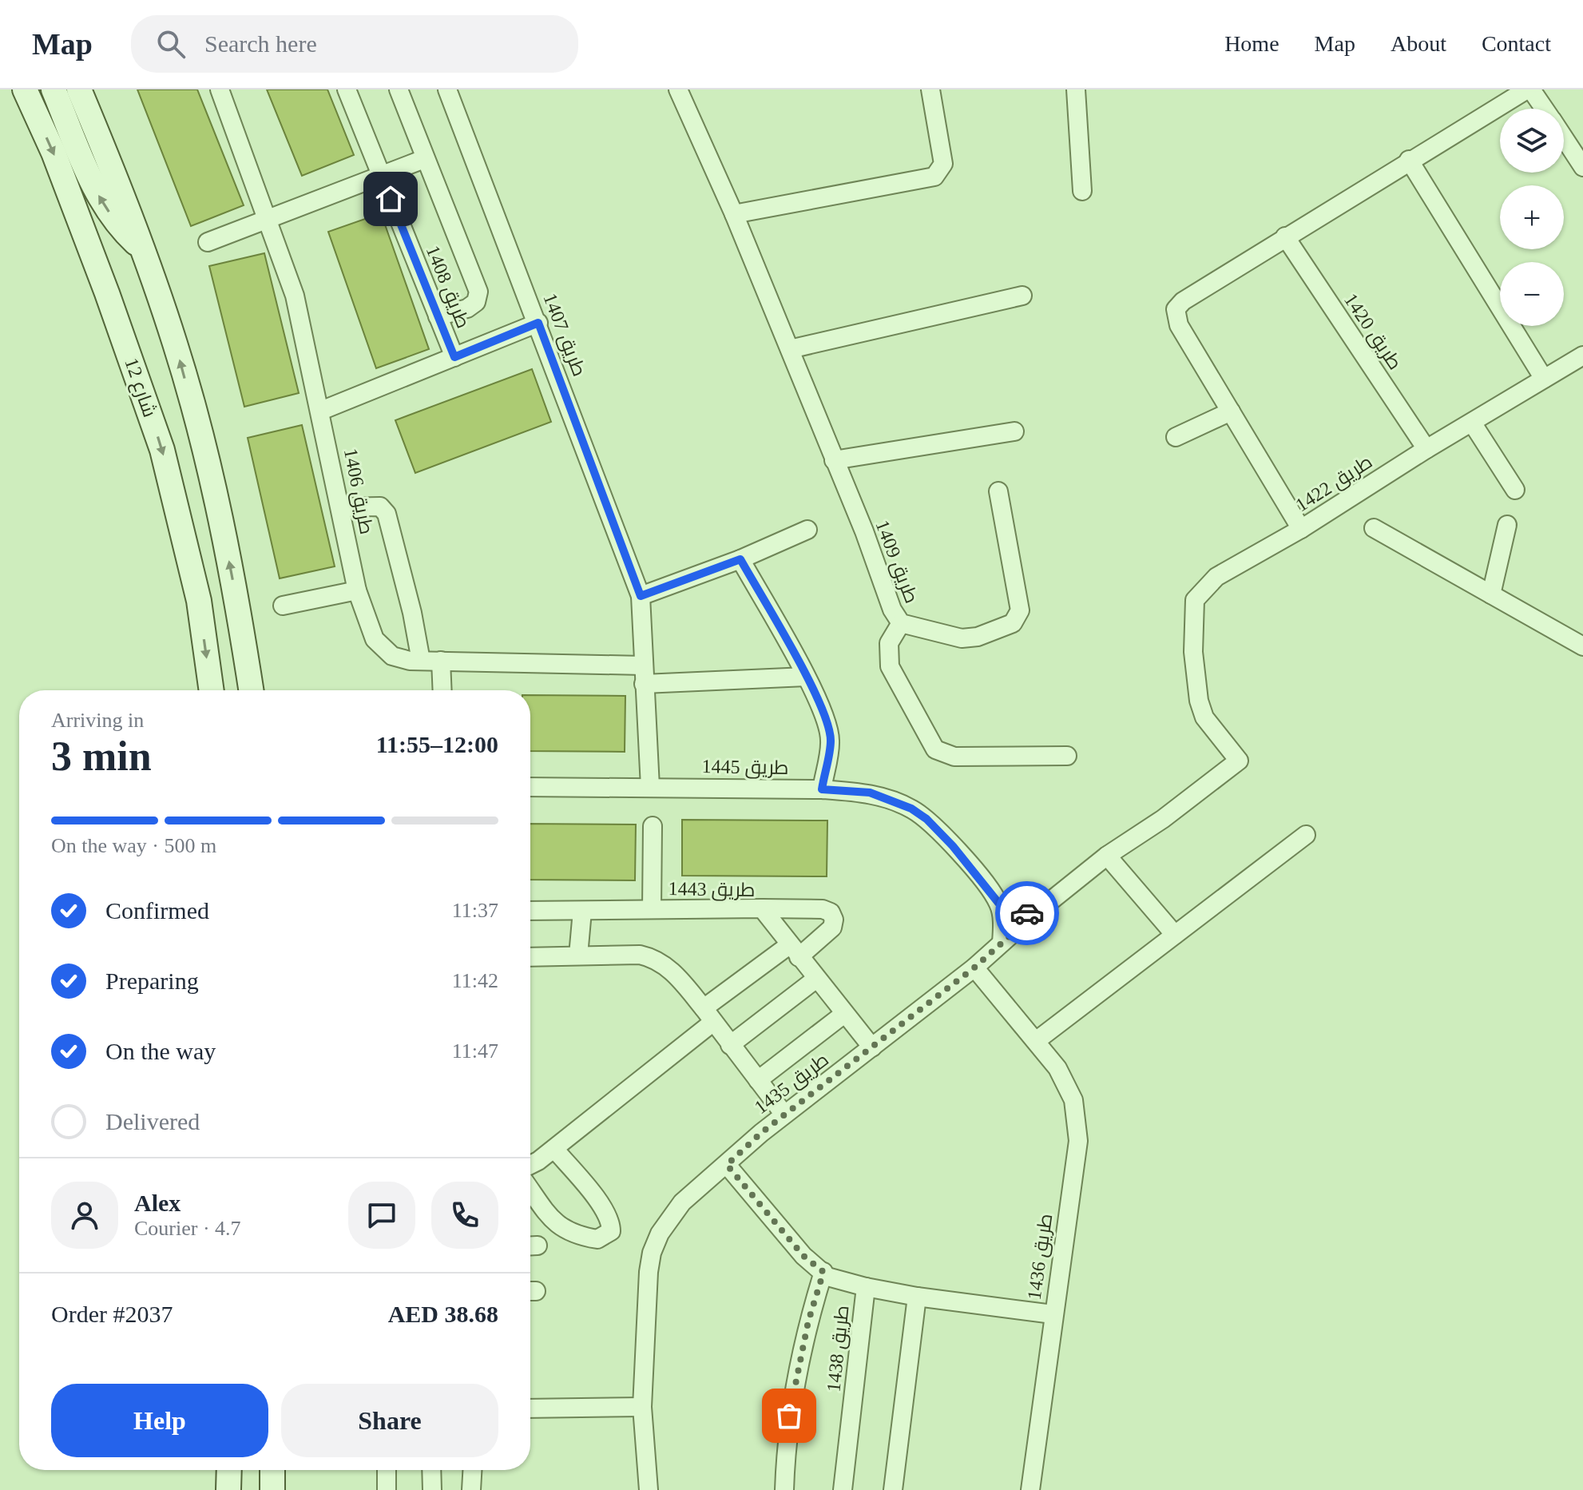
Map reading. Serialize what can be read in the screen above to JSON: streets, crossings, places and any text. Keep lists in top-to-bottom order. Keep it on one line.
{"streets":{"street":["طريق 1408","طريق 1420","طريق 1407","شارع 12","طريق 1422","طريق 1406","طريق 1409","طريق 1445","طريق 1443","طريق 1435","طريق 1436","طريق 1438"]},"crossings":[["طريق 1408","طريق 1407"],["طريق 1408","طريق 1406"],["طريق 1420","طريق 1422"],["طريق 1407","طريق 1406"],["طريق 1407","طريق 1445"],["طريق 1422","طريق 1435"],["طريق 1443","طريق 1435"],["طريق 1435","طريق 1436"],["طريق 1435","طريق 1438"],["طريق 1436","طريق 1438"]],"page":{"header":"Map","search":"Search here","nav":["Home","Map","About","Contact"],"map_buttons":["+","−"],"heading":["3 min","Arriving in","11:55–12:00"],"panel":["Alex","Courier · 4.7","Order #2037","AED 38.68"],"bar":"On the way · 500 m","list":[["Confirmed","11:37"],["Preparing","11:42"],["On the way","11:47"],"Delivered"],"buttons":["Help","Share"]}}
